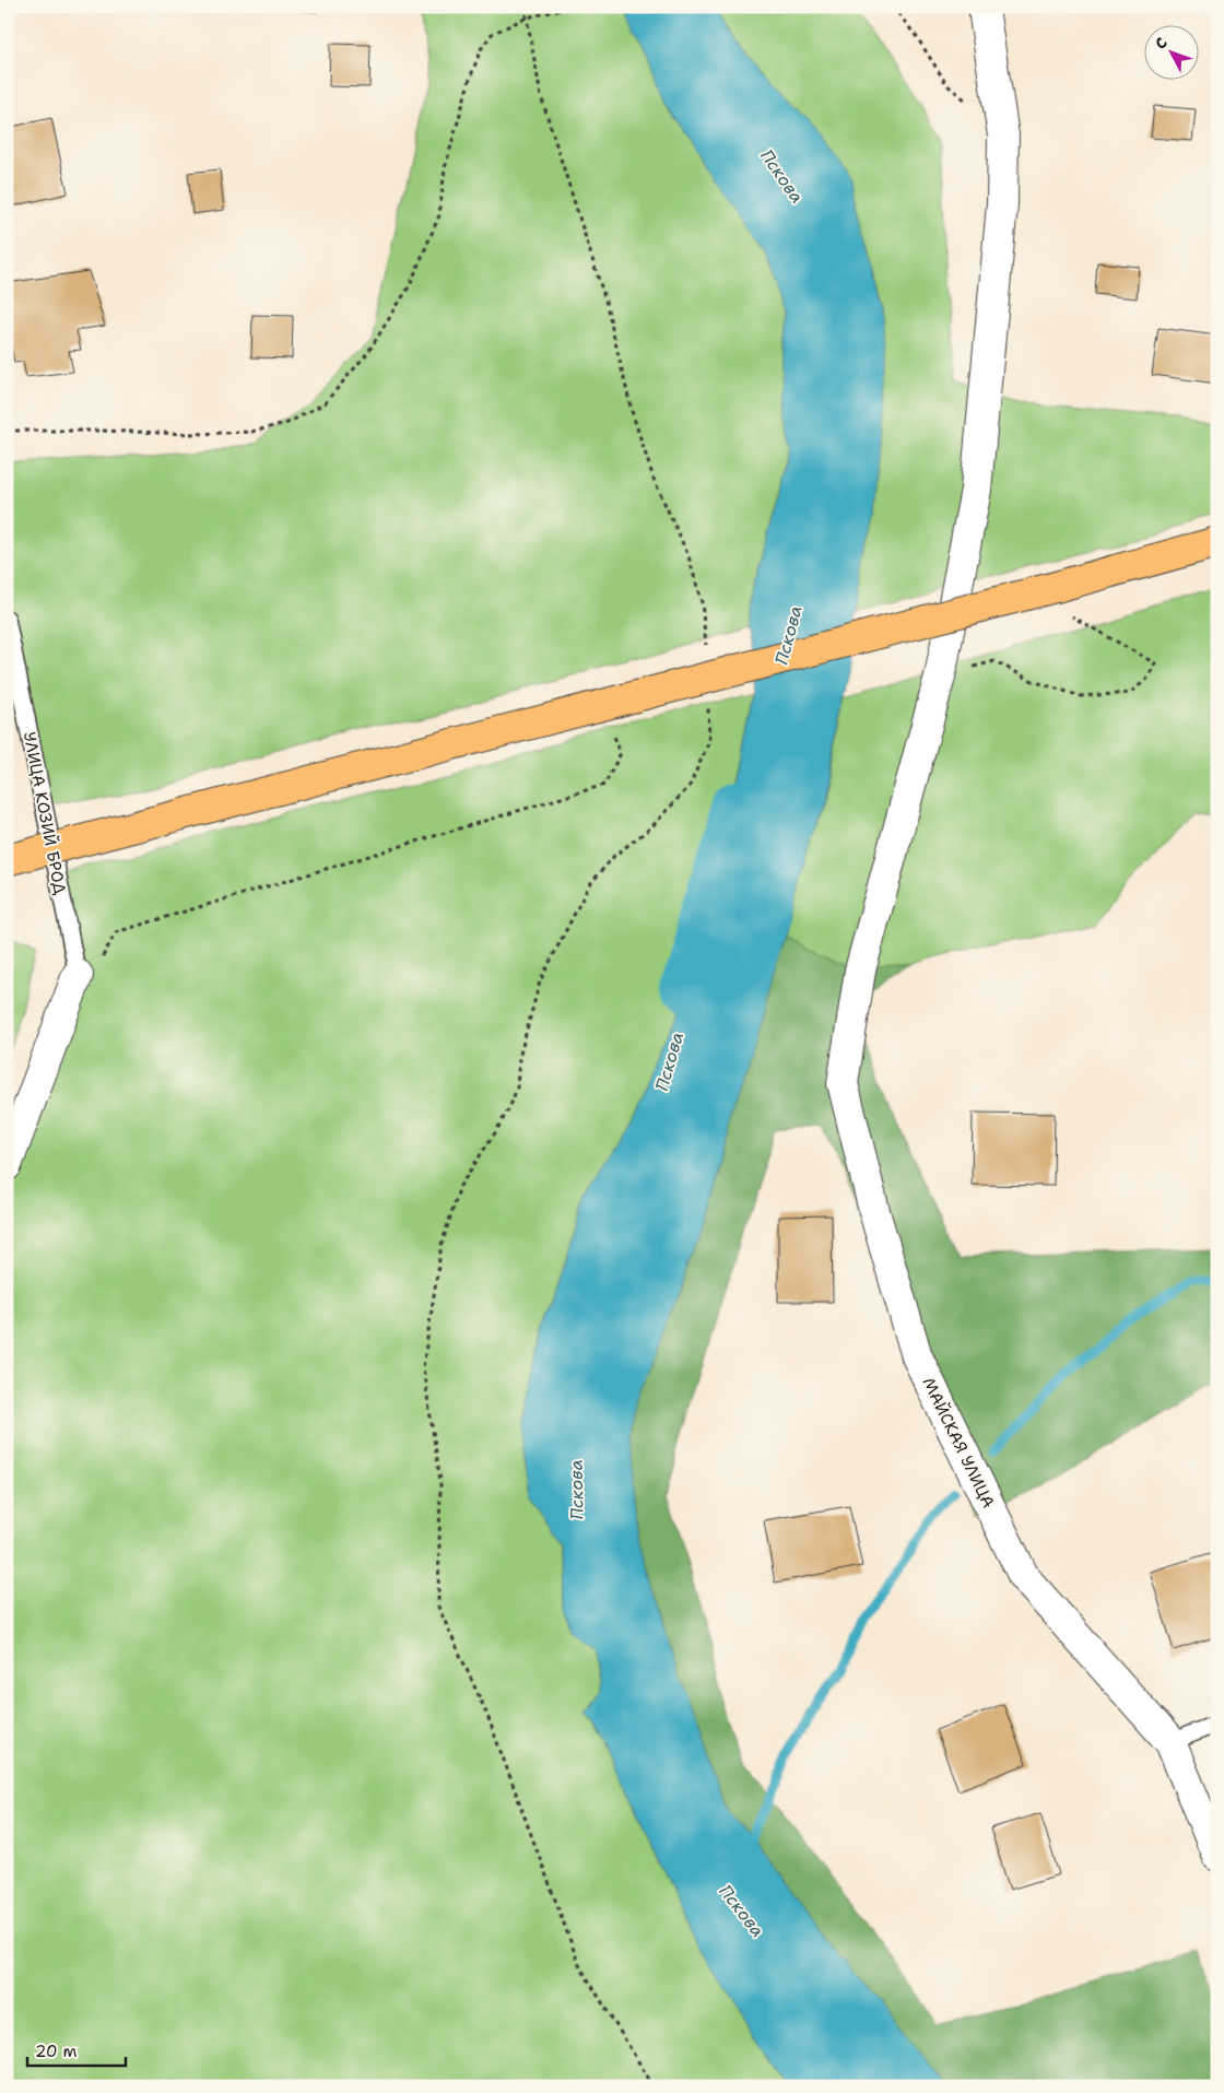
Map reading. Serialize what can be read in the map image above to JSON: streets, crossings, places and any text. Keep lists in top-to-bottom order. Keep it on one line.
{"streets":{"street":["МАЙСКАЯ УЛИЦА"],"lane":["УЛИЦА КОЗИЙ БРОД"]},"water":["Пскова"],"scale_bar":"20 m","north":"top left"}
